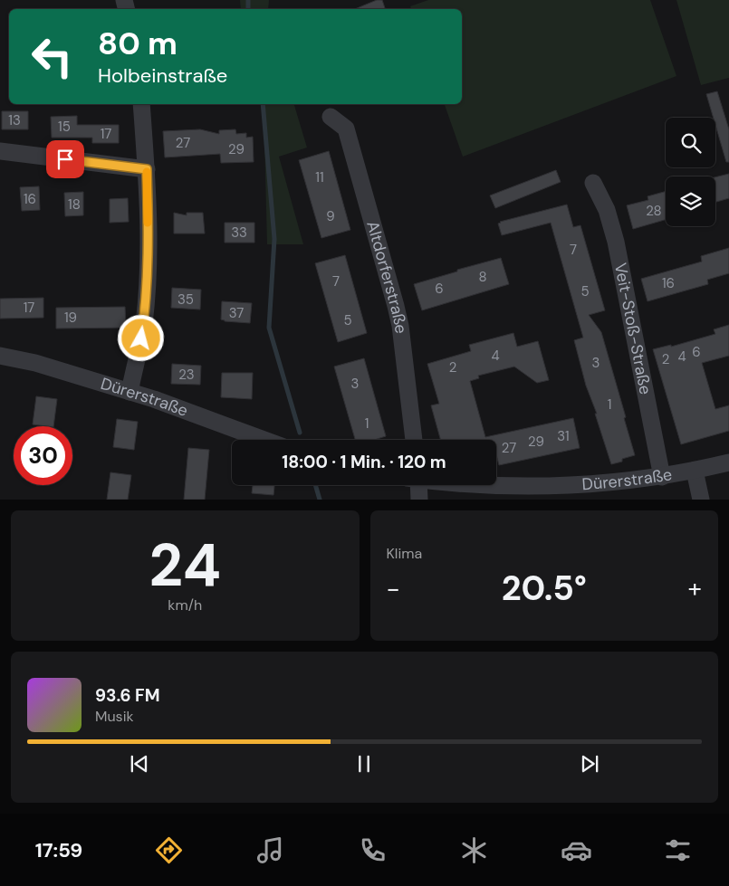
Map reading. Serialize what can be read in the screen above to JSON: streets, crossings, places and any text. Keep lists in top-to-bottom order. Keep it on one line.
{"streets":{"street":["Altdorferstraße","Veit-Stoß-Straße","Dürerstraße"]},"crossings":[["Veit-Stoß-Straße","Dürerstraße"]],"house_numbers":["13","15","17","27","29","11","16","18","28","9","33","7","8","7","16","6","5","35","17","37","19","5","6","4","4","2","3","2","23","3","1","1","31","29","27"],"page":{"turn":["80 m","Holbeinstraße"],"limit":"30","trip":"18:00 · 1 Min. · 120 m","tile":[["24","km/h"],"Klima"],"heat":["−","20.5°","+"],"song":["93.6 FM","Musik"],"tabs":"17:59"}}
